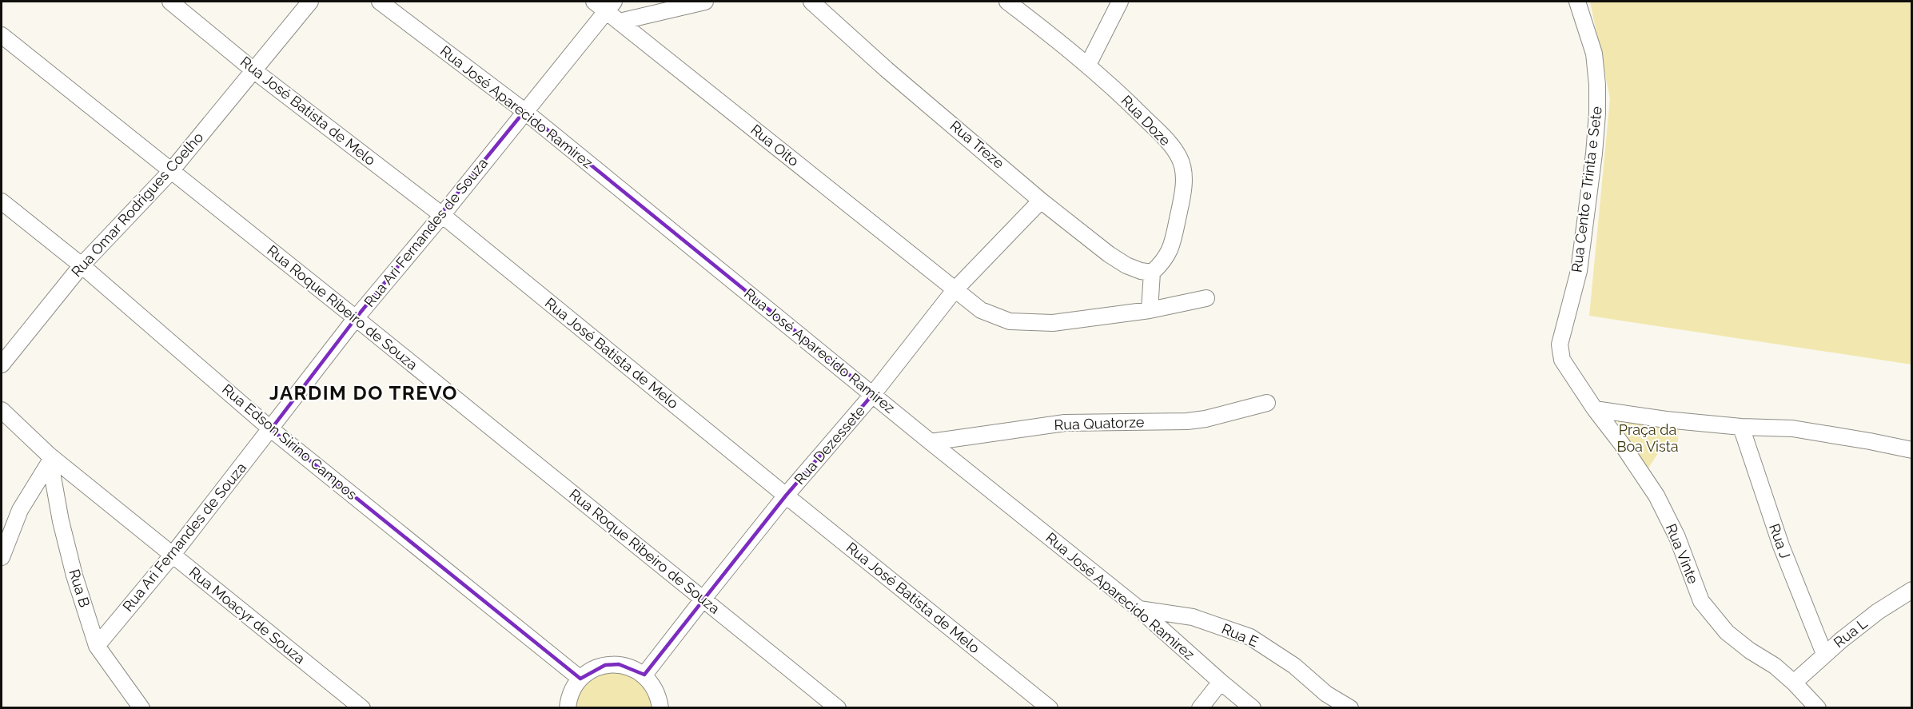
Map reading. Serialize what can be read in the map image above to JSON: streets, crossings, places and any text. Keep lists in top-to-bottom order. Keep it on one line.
{"streets":{"street":["Rua José Aparecido Ramirez","Rua José Batista de Melo","Rua Doze","Rua Treze","Rua Oito","Rua Cento e Trinta e Sete","Rua Omar Rodrigues Coelho","Rua Ari Fernandes de Souza","Rua Roque Ribeiro de Souza","Rua Quatorze","Rua Edson Sirino Campos","Rua Dezessete","Rua J","Rua Vinte","Rua B","Rua Moacyr de Souza","Rua L","Rua E"]},"crossings":[["Rua José Aparecido Ramirez","Rua Ari Fernandes de Souza"],["Rua José Aparecido Ramirez","Rua Quatorze"],["Rua José Aparecido Ramirez","Rua Dezessete"],["Rua José Aparecido Ramirez","Rua E"],["Rua José Batista de Melo","Rua Omar Rodrigues Coelho"],["Rua José Batista de Melo","Rua Ari Fernandes de Souza"],["Rua José Batista de Melo","Rua Dezessete"],["Rua Doze","Rua Treze"],["Rua Treze","Rua Dezessete"],["Rua Oito","Rua Ari Fernandes de Souza"],["Rua Oito","Rua Dezessete"],["Rua Cento e Trinta e Sete","Rua Vinte"],["Rua Omar Rodrigues Coelho","Rua Roque Ribeiro de Souza"],["Rua Omar Rodrigues Coelho","Rua Edson Sirino Campos"],["Rua Ari Fernandes de Souza","Rua Roque Ribeiro de Souza"],["Rua Ari Fernandes de Souza","Rua Edson Sirino Campos"],["Rua Ari Fernandes de Souza","Rua B"],["Rua Ari Fernandes de Souza","Rua Moacyr de Souza"],["Rua Roque Ribeiro de Souza","Rua Dezessete"],["Rua J","Rua L"],["Rua Vinte","Rua L"],["Rua B","Rua Moacyr de Souza"]],"districts":["JARDIM DO TREVO"],"parks":["Praça da Boa Vista"]}
